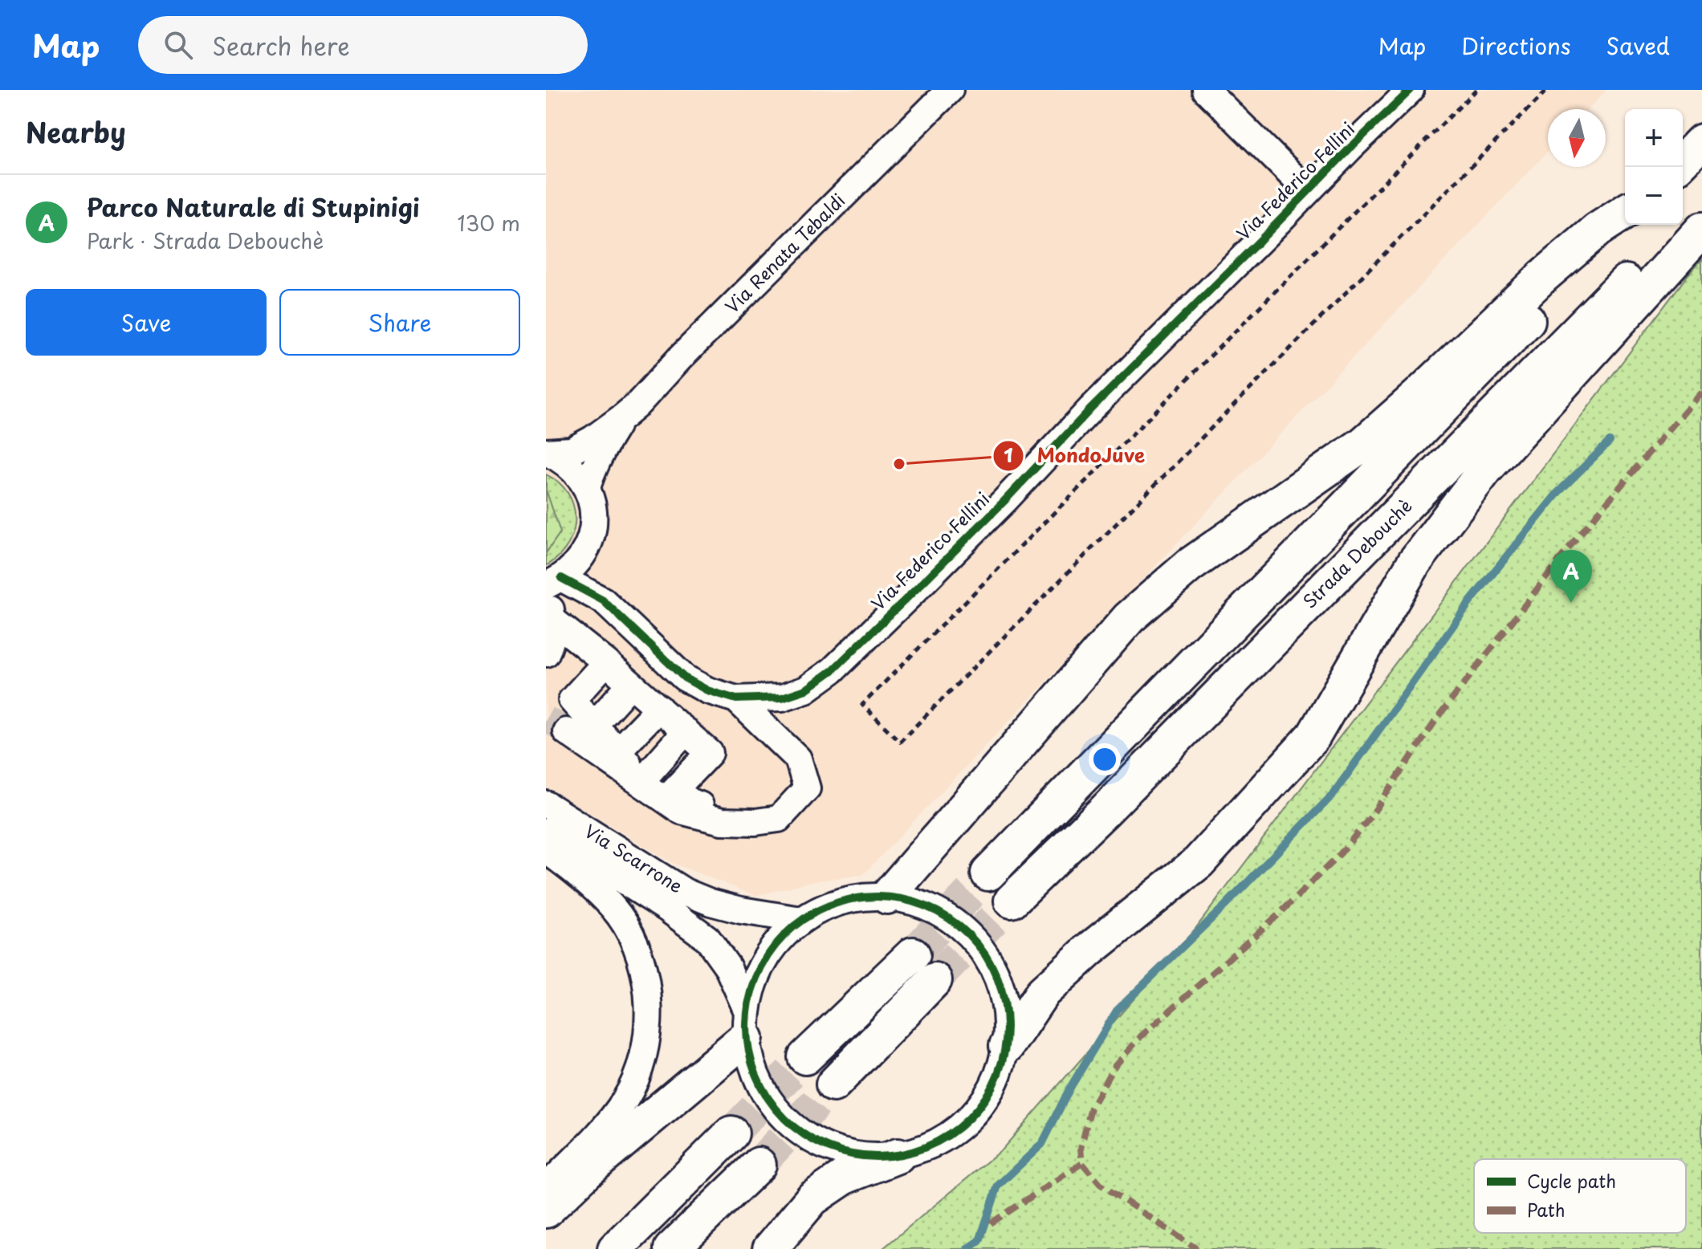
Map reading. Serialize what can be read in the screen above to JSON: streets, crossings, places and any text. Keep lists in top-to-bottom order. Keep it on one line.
{"streets":{"main road":["Strada Debouchè"],"street":["Via Federico Fellini","Via Renata Tebaldi","Via Scarrone"]},"places":["MondoJuve"],"legend":["Cycle path","Path"],"north":"bottom","page":{"header":"Map","search":"Search here","nav":["Map","Directions","Saved"],"heading":"Nearby","map_buttons":["+","−"],"list":[{"mark":"A","name":"Parco Naturale di Stupinigi","note":"Park · Strada Debouchè","value":"130 m"}],"buttons":["Save","Share"],"pins":"A"}}
